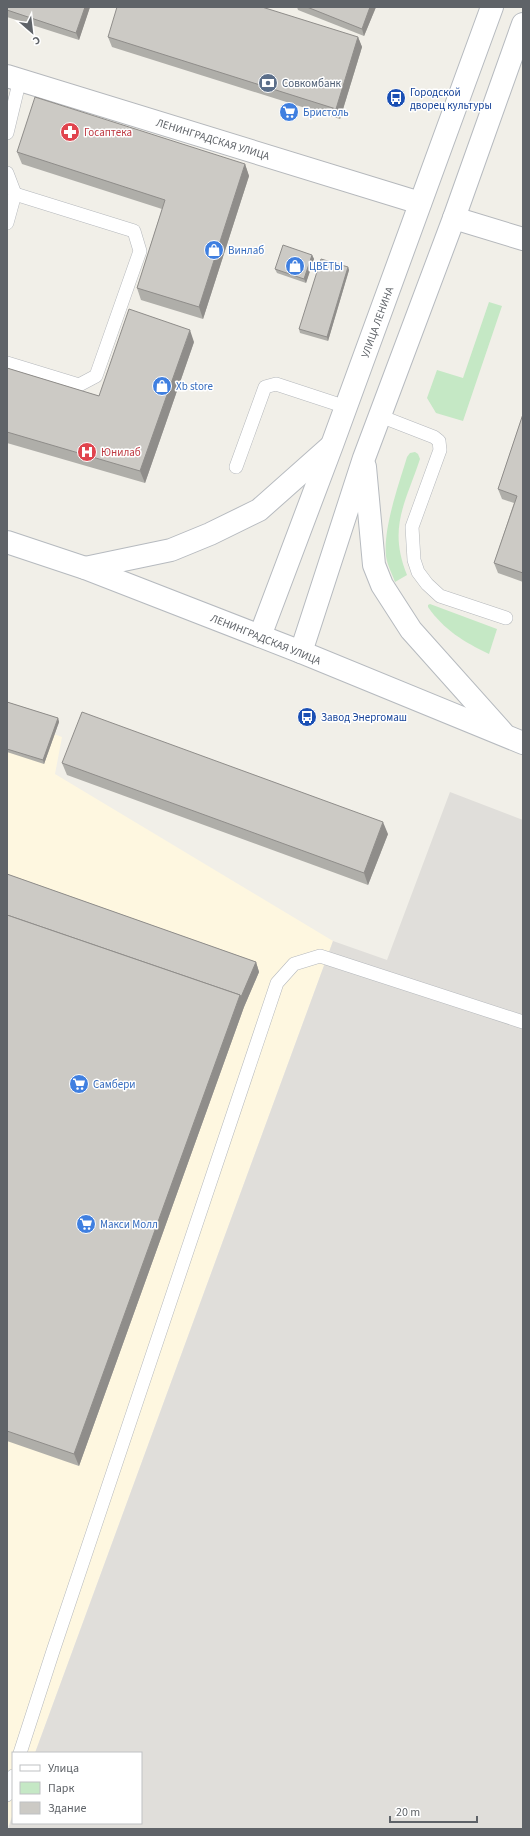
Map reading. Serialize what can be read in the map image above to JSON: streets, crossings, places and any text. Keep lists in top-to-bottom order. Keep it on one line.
{"streets":{"main road":["ЛЕНИНГРАДСКАЯ УЛИЦА","УЛИЦА ЛЕНИНА"]},"crossings":[["ЛЕНИНГРАДСКАЯ УЛИЦА","УЛИЦА ЛЕНИНА"]],"places":{"bank":["Совкомбанк"],"bus stop":["Городской дворец культуры","Завод Энергомаш"],"supermarket":["Бристоль","Самбери","Макси Молл"],"pharmacy":["Госаптека"],"shop":["Винлаб","ЦВЕТЫ","Xb store"],"hospital":["Юнилаб"]},"legend":["Улица","Парк","Здание"],"scale_bar":"20 m","north":"bottom right"}
